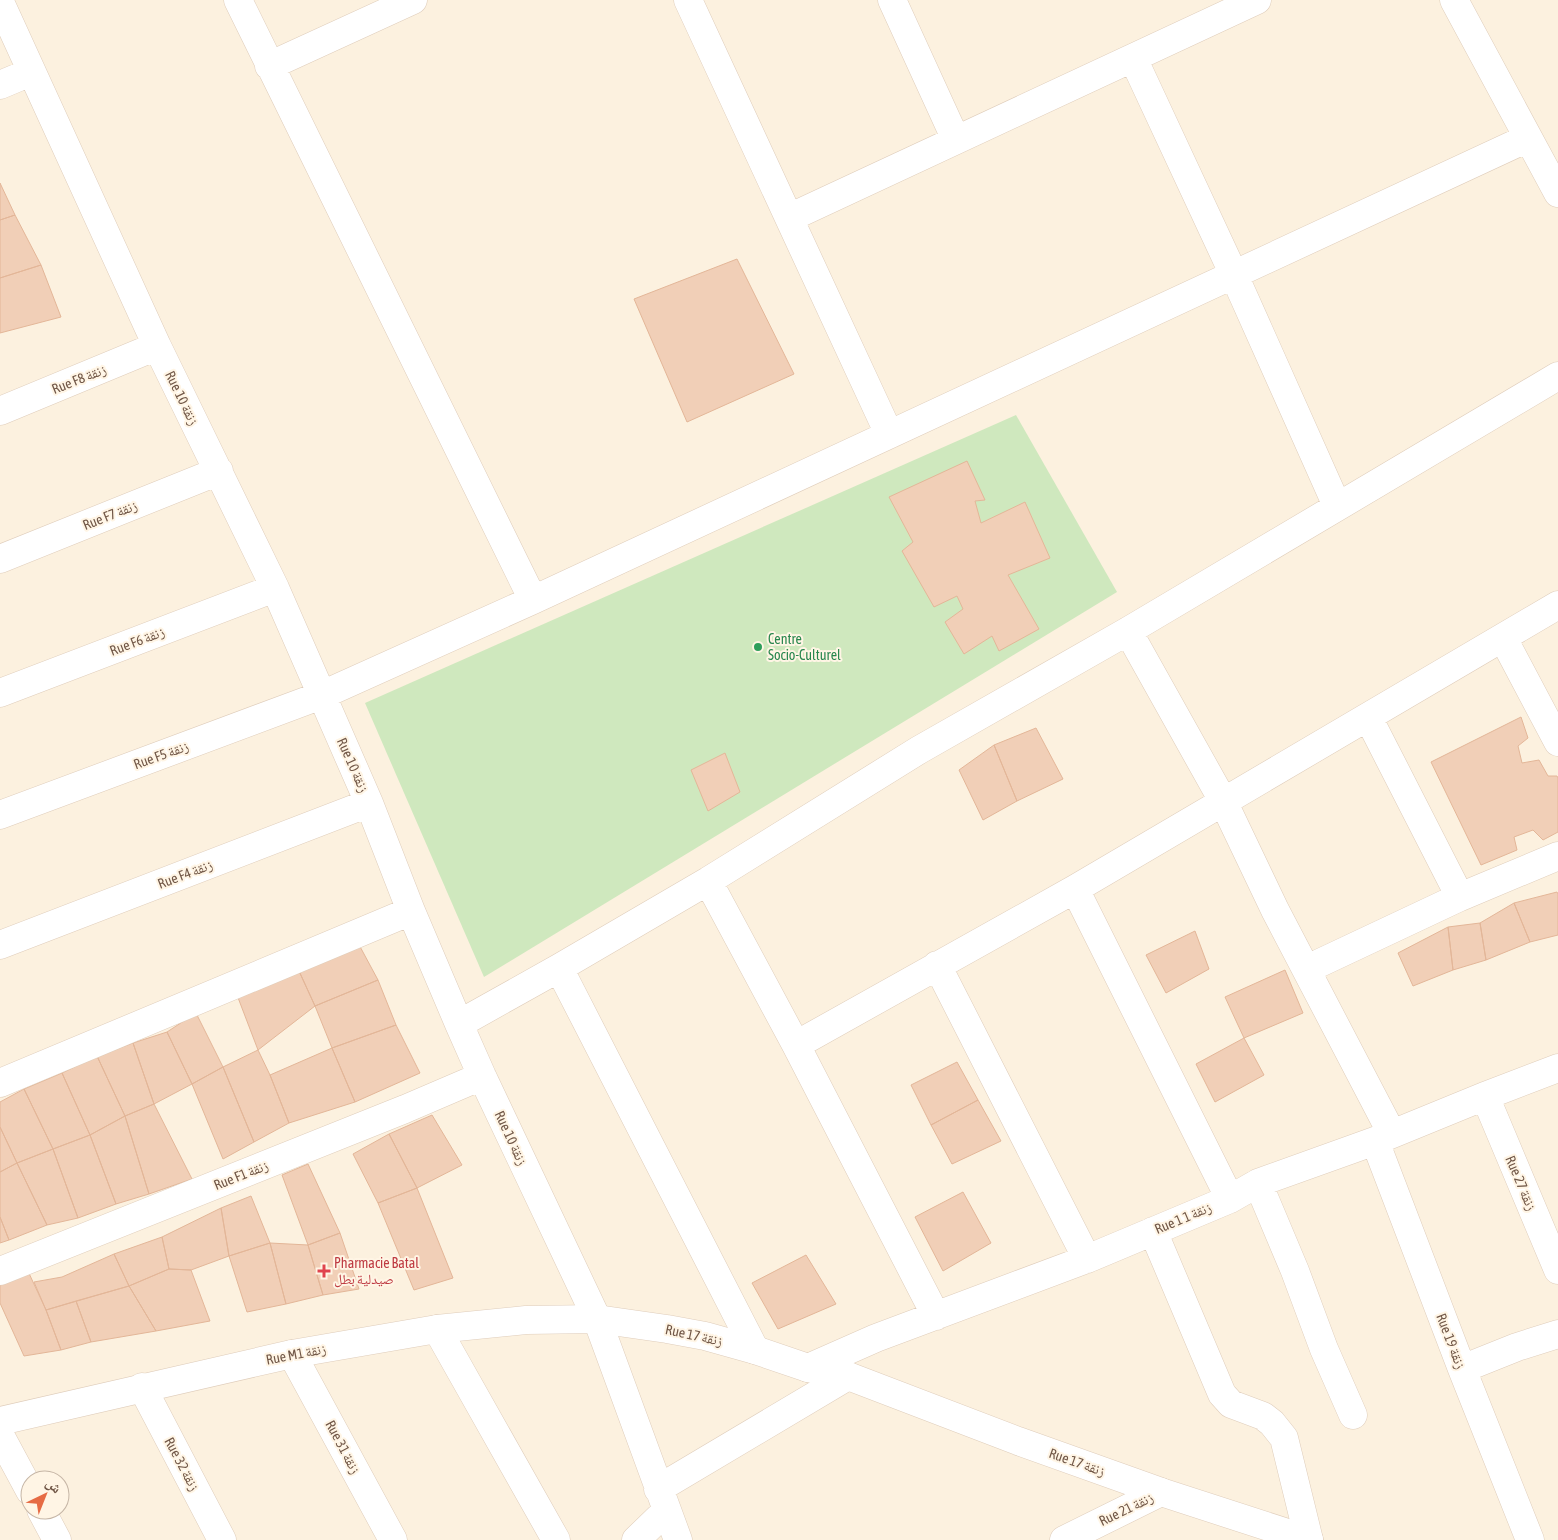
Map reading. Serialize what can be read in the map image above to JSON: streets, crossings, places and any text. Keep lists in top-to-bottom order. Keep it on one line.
{"streets":{"street":["Rue F8 زنقة","Rue 10 زنقة","Rue F7 زنقة","Rue F6 زنقة","Rue F5 زنقة","Rue F4 زنقة","Rue F1 زنقة","Rue 27 زنقة","Rue 1 زنقة 1","Rue 17 زنقة","Rue 19 زنقة","Rue M1 زنقة","Rue 31 زنقة","Rue 32 زنقة","Rue 21 زنقة"]},"crossings":[["Rue F8 زنقة","Rue 10 زنقة"],["Rue 10 زنقة","Rue F7 زنقة"],["Rue 10 زنقة","Rue F6 زنقة"],["Rue 10 زنقة","Rue F5 زنقة"],["Rue 10 زنقة","Rue F4 زنقة"],["Rue 10 زنقة","Rue F1 زنقة"],["Rue 10 زنقة","Rue 17 زنقة"],["Rue 10 زنقة","Rue M1 زنقة"],["Rue 27 زنقة","Rue 1 زنقة 1"],["Rue 1 زنقة 1","Rue 17 زنقة"],["Rue 1 زنقة 1","Rue 19 زنقة"],["Rue 17 زنقة","Rue M1 زنقة"],["Rue 17 زنقة","Rue 21 زنقة"],["Rue M1 زنقة","Rue 31 زنقة"],["Rue M1 زنقة","Rue 32 زنقة"]],"places":{"other":["Centre Socio-Culturel"],"health":["Pharmacie Batal صيدلية بطل"]},"north":"top right"}
